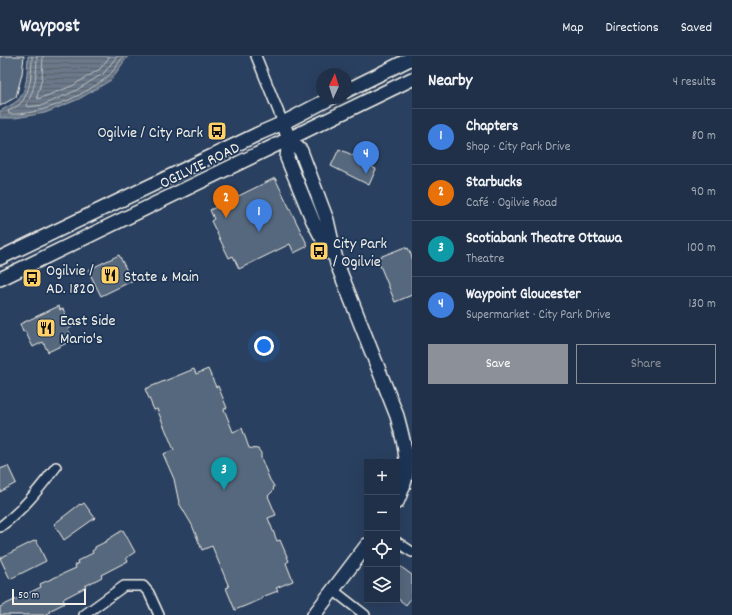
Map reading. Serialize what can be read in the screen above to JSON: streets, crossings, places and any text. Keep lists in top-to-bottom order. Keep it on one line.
{"streets":{"main road":["OGILVIE ROAD"]},"places":{"bus stop":["Ogilvie / City Park","City Park / Ogilvie","Ogilvie / AD. 1820"],"restaurant":["State & Main","East Side Mario's"]},"scale_bar":"50 m","north":"top","page":{"header":"Waypost","nav":["Map","Directions","Saved"],"heading":["Nearby","4 results"],"list":[{"mark":"1","name":"Chapters","note":"Shop · City Park Drive","value":"80 m"},{"mark":"2","name":"Starbucks","note":"Café · Ogilvie Road","value":"90 m"},{"mark":"3","name":"Scotiabank Theatre Ottawa","note":"Theatre","value":"100 m"},{"mark":"4","name":"Waypoint Gloucester","note":"Supermarket · City Park Drive","value":"130 m"}],"pins":["4","2","1","3"],"buttons":["Save","Share"],"map_buttons":["+","−"],"scale":"50 m"}}
